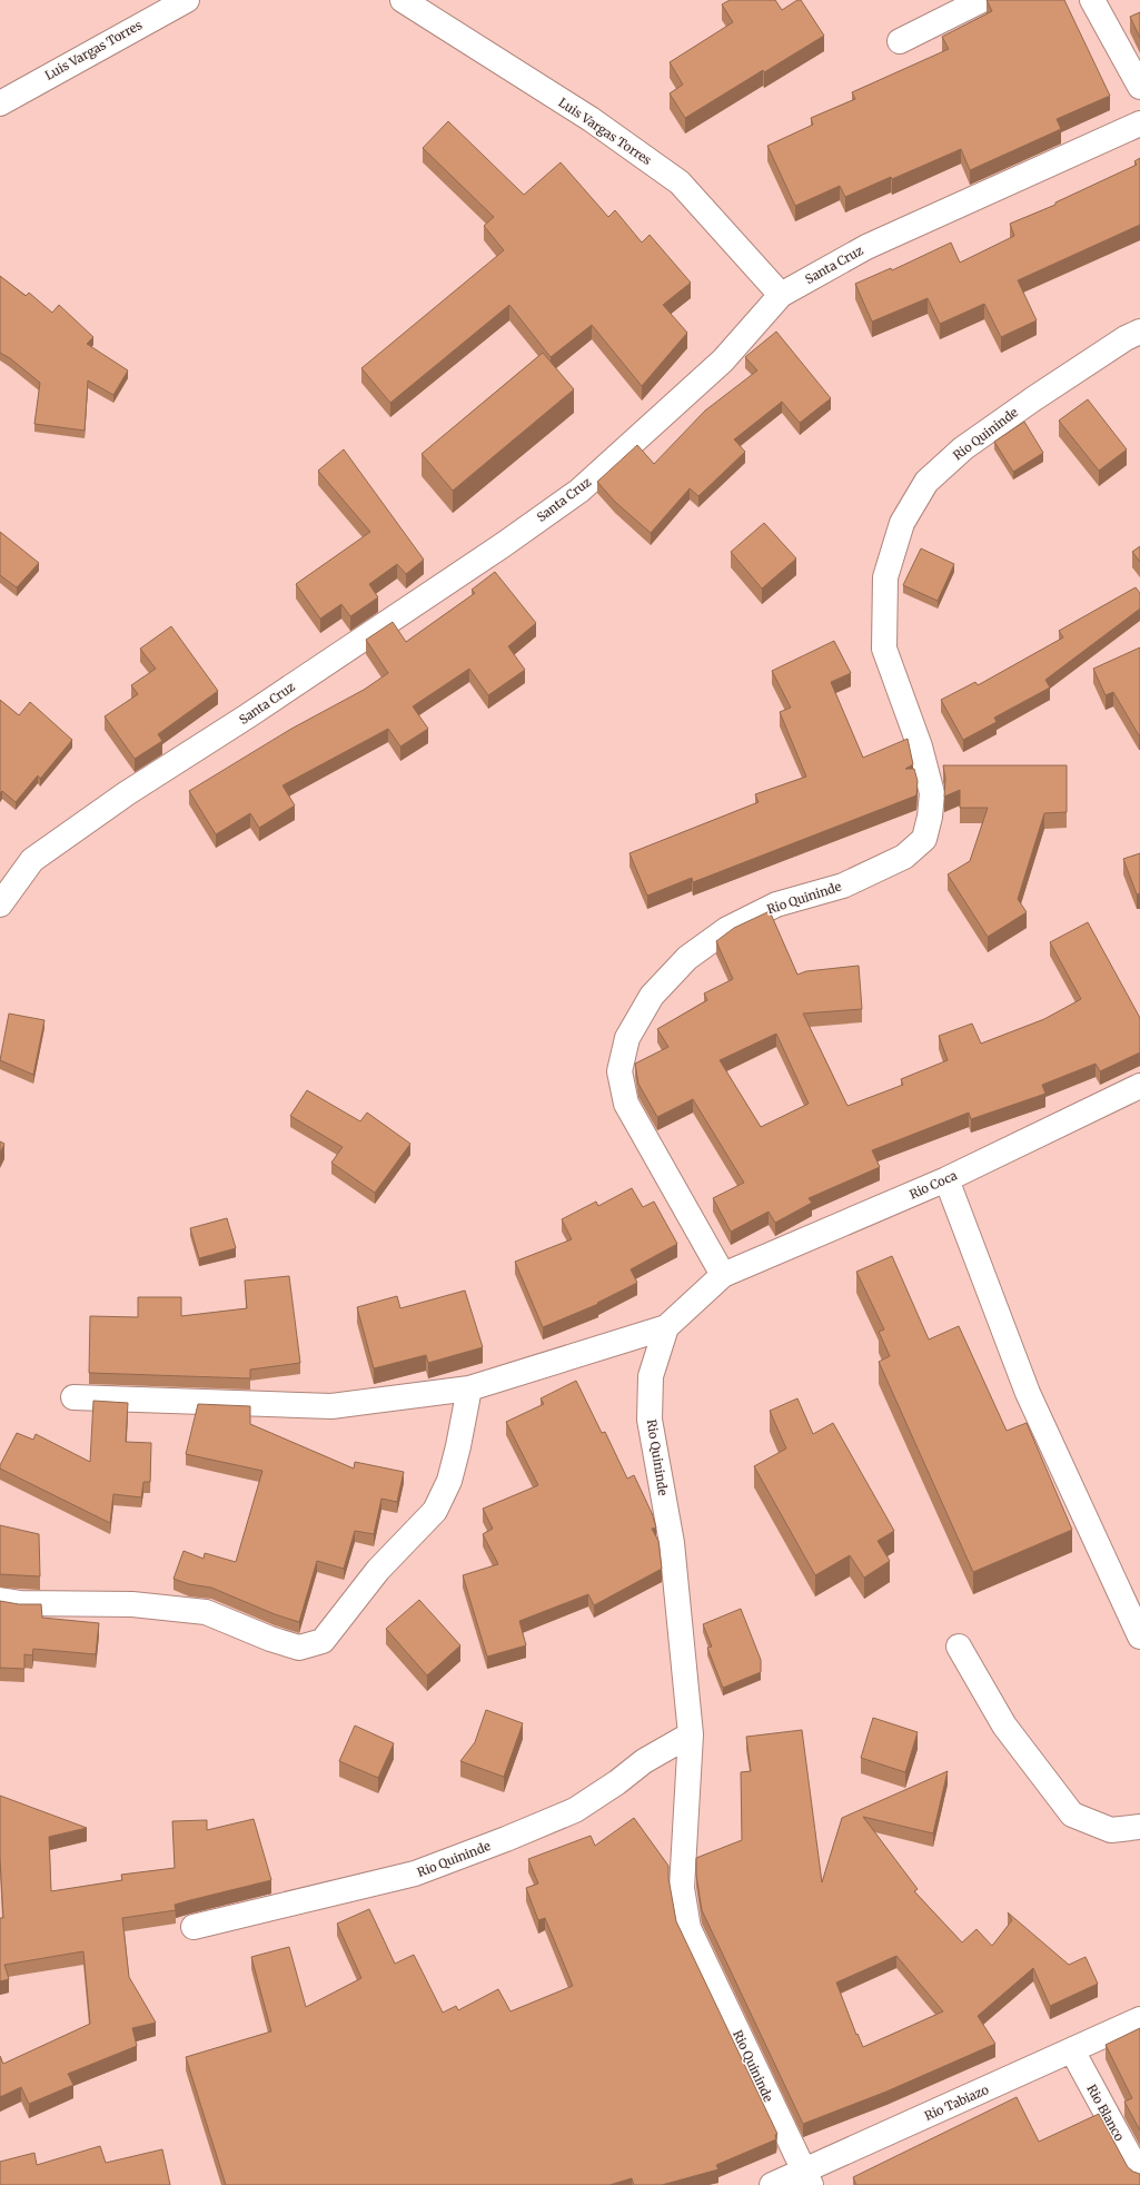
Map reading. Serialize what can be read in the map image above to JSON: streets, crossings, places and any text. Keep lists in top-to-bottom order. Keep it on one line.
{"streets":{"street":["Luis Vargas Torres","Santa Cruz","Rio Quininde","Rio Coca","Rio Tabiazo","Rio Blanco"]},"crossings":[["Luis Vargas Torres","Santa Cruz"],["Rio Quininde","Rio Coca"],["Rio Quininde","Rio Tabiazo"],["Rio Tabiazo","Rio Blanco"]]}
